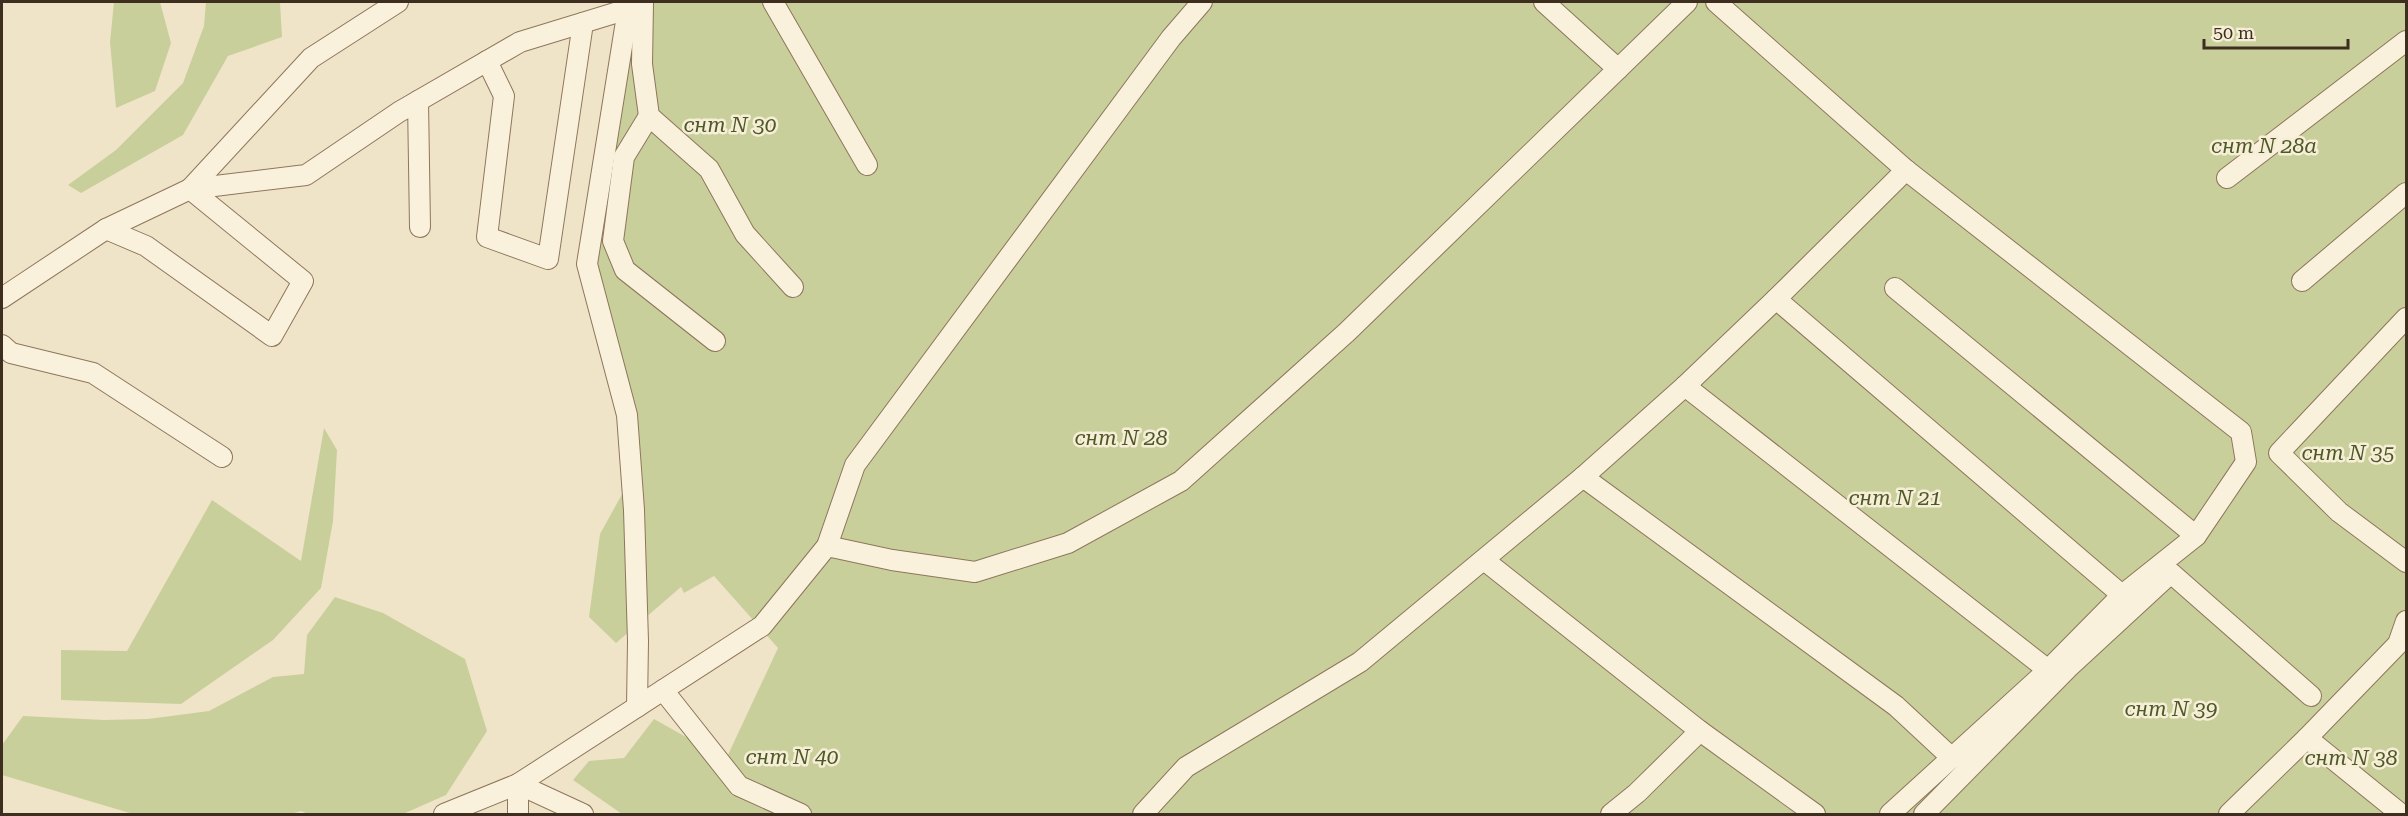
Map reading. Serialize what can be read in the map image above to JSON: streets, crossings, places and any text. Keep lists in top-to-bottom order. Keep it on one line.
{"parks":["снт N 30","снт N 28а","снт N 28","снт N 35","снт N 21","снт N 39","снт N 40","снт N 38"],"scale_bar":"50 m"}
